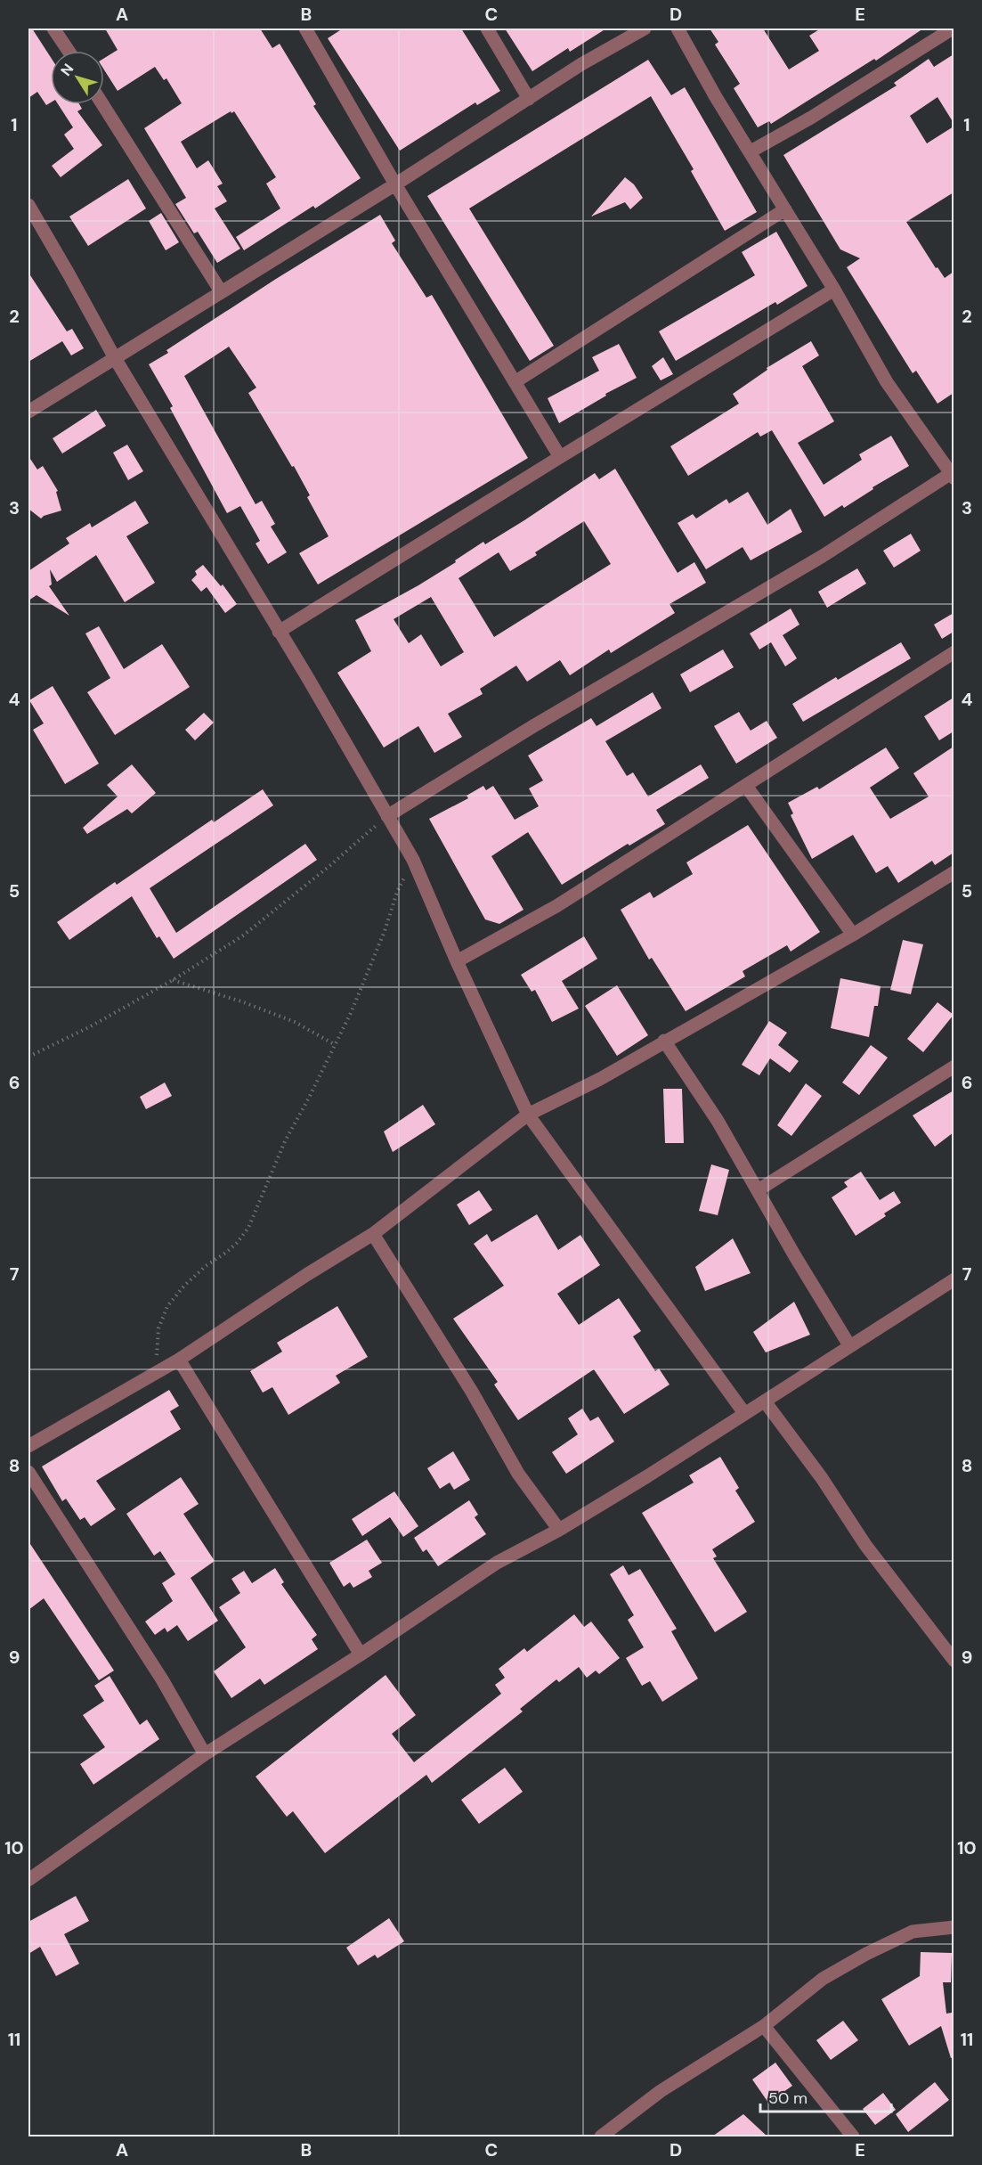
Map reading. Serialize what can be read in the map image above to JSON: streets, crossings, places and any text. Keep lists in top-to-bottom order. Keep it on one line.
{"scale_bar":"50 m","north":"top left","grid":{"columns":["A","B","C","D","E"],"rows":["1","2","3","4","5","6","7","8","9","10","11"]}}
